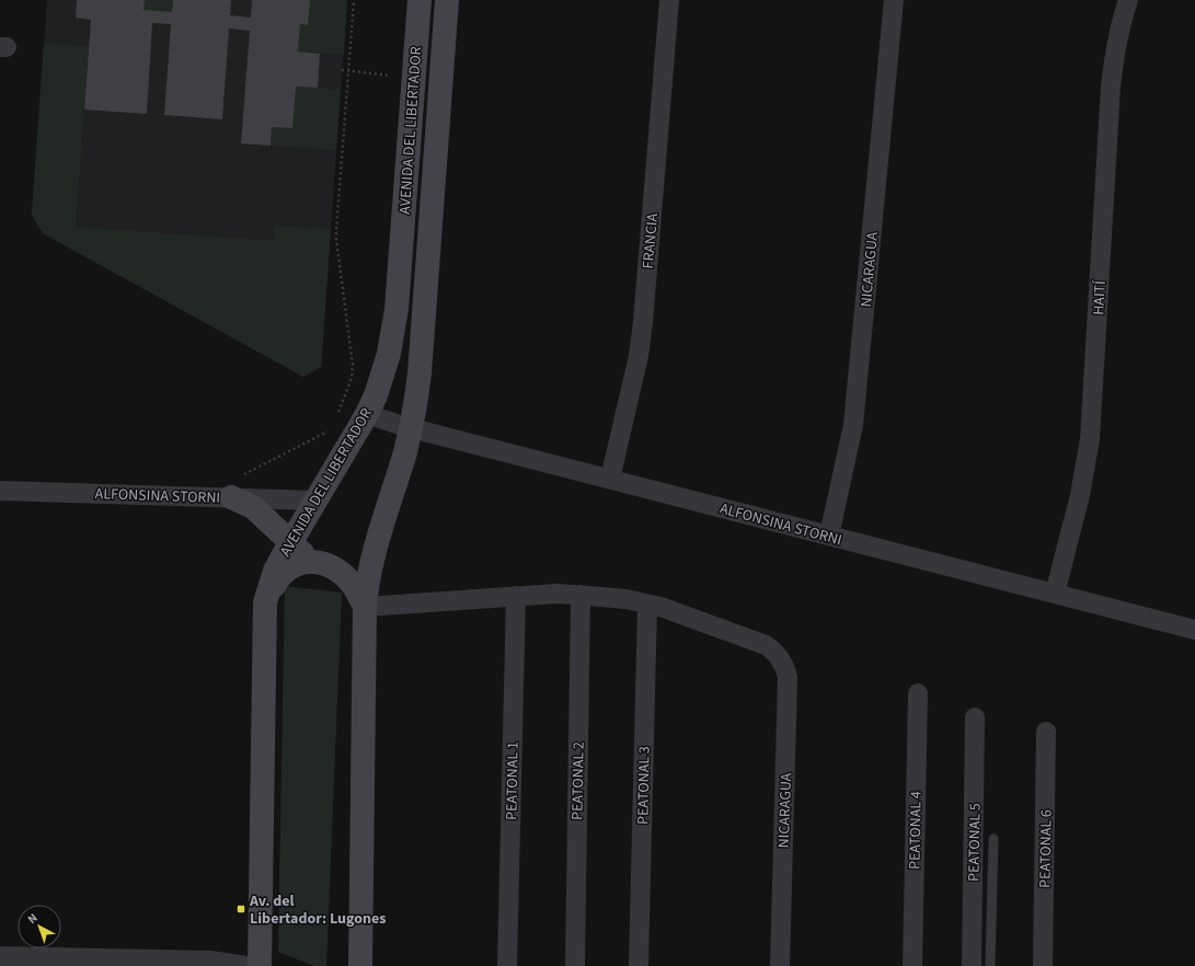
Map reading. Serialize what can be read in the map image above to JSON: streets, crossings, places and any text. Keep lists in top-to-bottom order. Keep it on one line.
{"streets":{"main road":["AVENIDA DEL LIBERTADOR"],"street":["FRANCIA","NICARAGUA","HAITÍ","ALFONSINA STORNI","PEATONAL 1","PEATONAL 2","PEATONAL 3","PEATONAL 4","PEATONAL 5","PEATONAL 6"]},"crossings":[["AVENIDA DEL LIBERTADOR","ALFONSINA STORNI"],["FRANCIA","ALFONSINA STORNI"],["NICARAGUA","ALFONSINA STORNI"],["NICARAGUA","PEATONAL 3"],["HAITÍ","ALFONSINA STORNI"]],"places":{"transit":["Av. del Libertador: Lugones"]},"north":"top left"}
